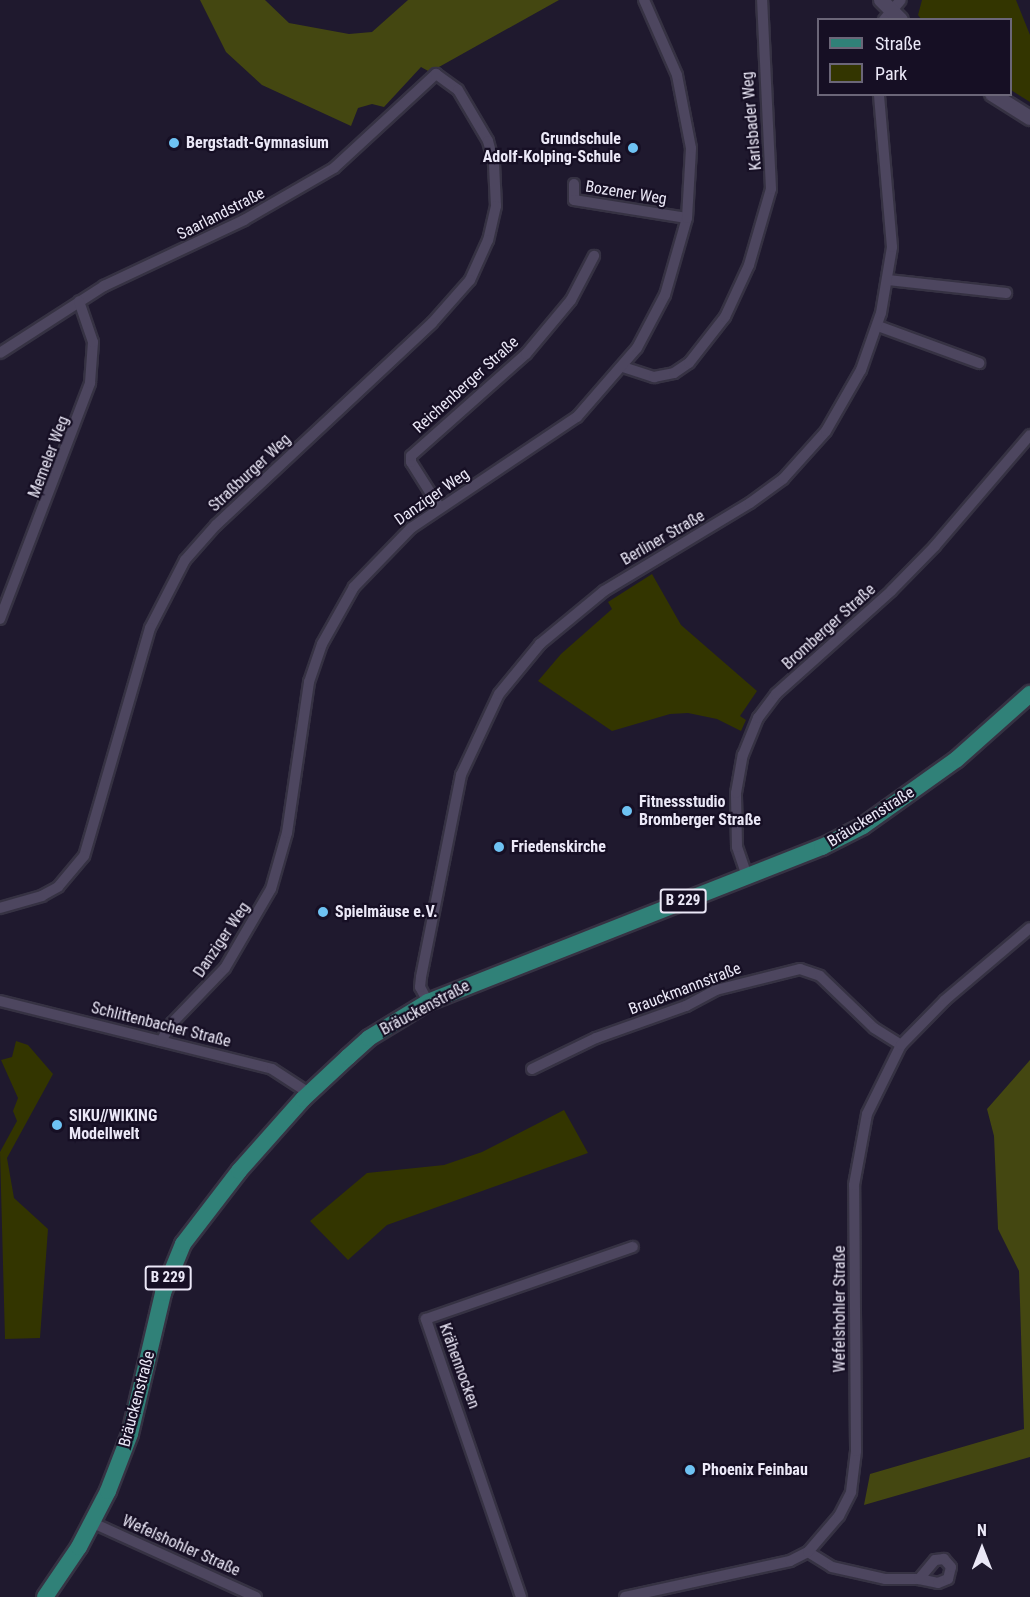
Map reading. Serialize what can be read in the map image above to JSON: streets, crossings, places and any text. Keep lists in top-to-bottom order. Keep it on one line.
{"streets":{"main road":["Bräuckenstraße","B 229"],"street":["Karlsbader Weg","Bozener Weg","Saarlandstraße","Reichenberger Straße","Memeler Weg","Straßburger Weg","Danziger Weg","Berliner Straße","Bromberger Straße","Brauckmannstraße","Schlittenbacher Straße","Wefelshohler Straße","Krähennocken"]},"crossings":[["Karlsbader Weg","Danziger Weg"],["Bozener Weg","Danziger Weg"],["Saarlandstraße","Memeler Weg"],["Saarlandstraße","Straßburger Weg"],["Reichenberger Straße","Danziger Weg"],["Danziger Weg","Schlittenbacher Straße"],["Berliner Straße","Bräuckenstraße"],["Bromberger Straße","Bräuckenstraße"],["Bräuckenstraße","Schlittenbacher Straße"],["Bräuckenstraße","Wefelshohler Straße"],["Brauckmannstraße","Wefelshohler Straße"]],"places":["Bergstadt-Gymnasium","Grundschule Adolf-Kolping-Schule","Fitnessstudio Bromberger Straße","Friedenskirche","Spielmäuse e.V.","SIKU//WIKING Modellwelt","Phoenix Feinbau"],"legend":["Straße","Park"],"north":"top"}
